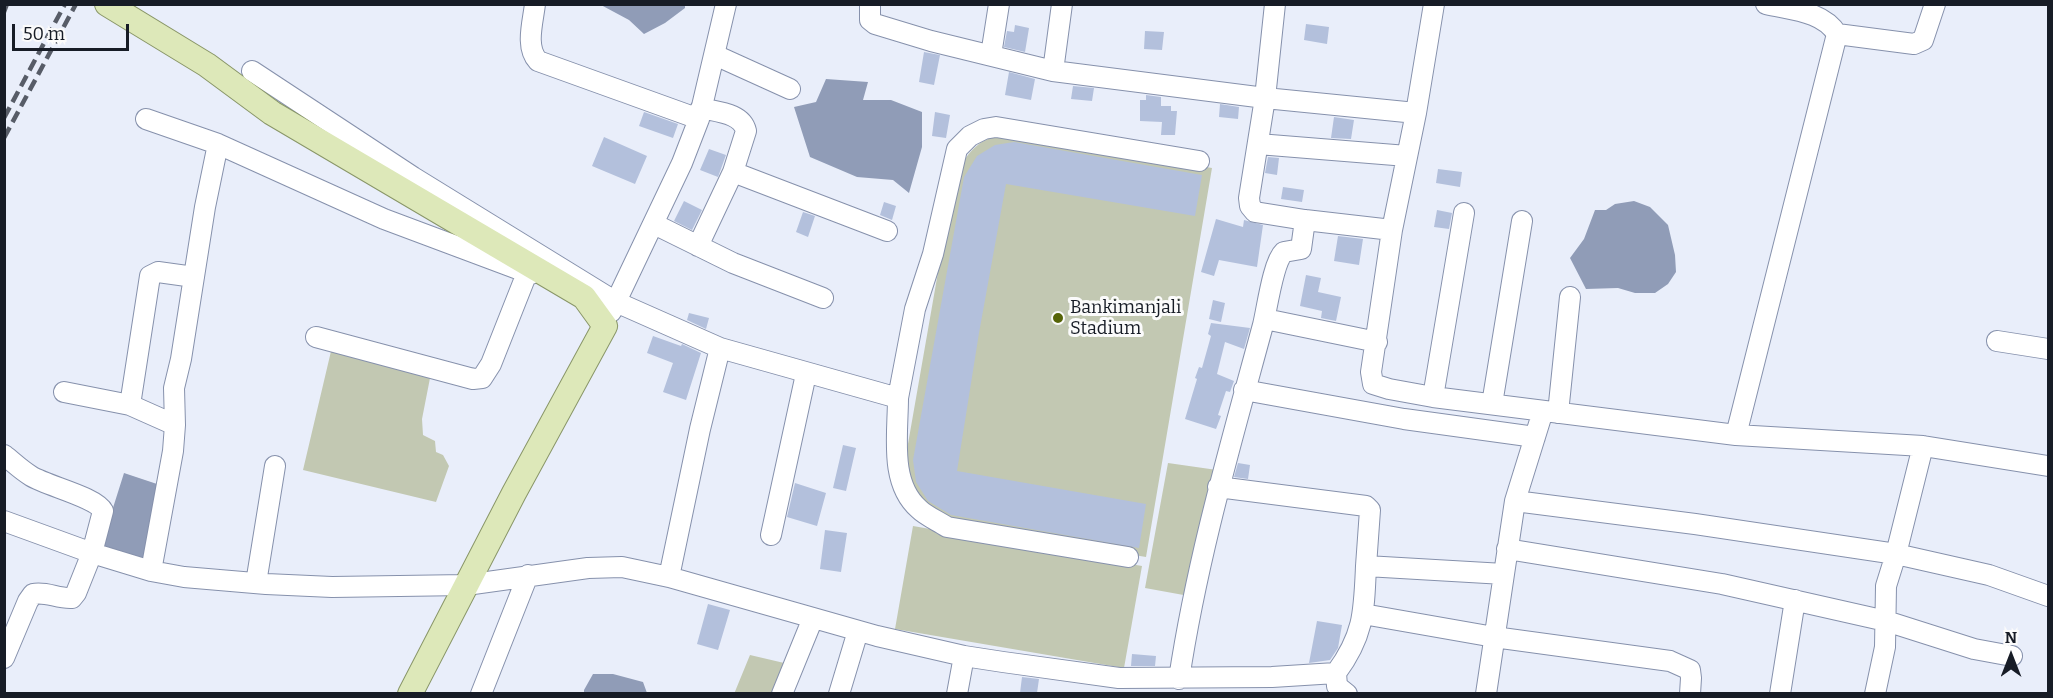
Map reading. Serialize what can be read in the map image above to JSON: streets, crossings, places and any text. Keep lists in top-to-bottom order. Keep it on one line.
{"places":["Bankimanjali Stadium"],"scale_bar":"50 m","north":"top"}
